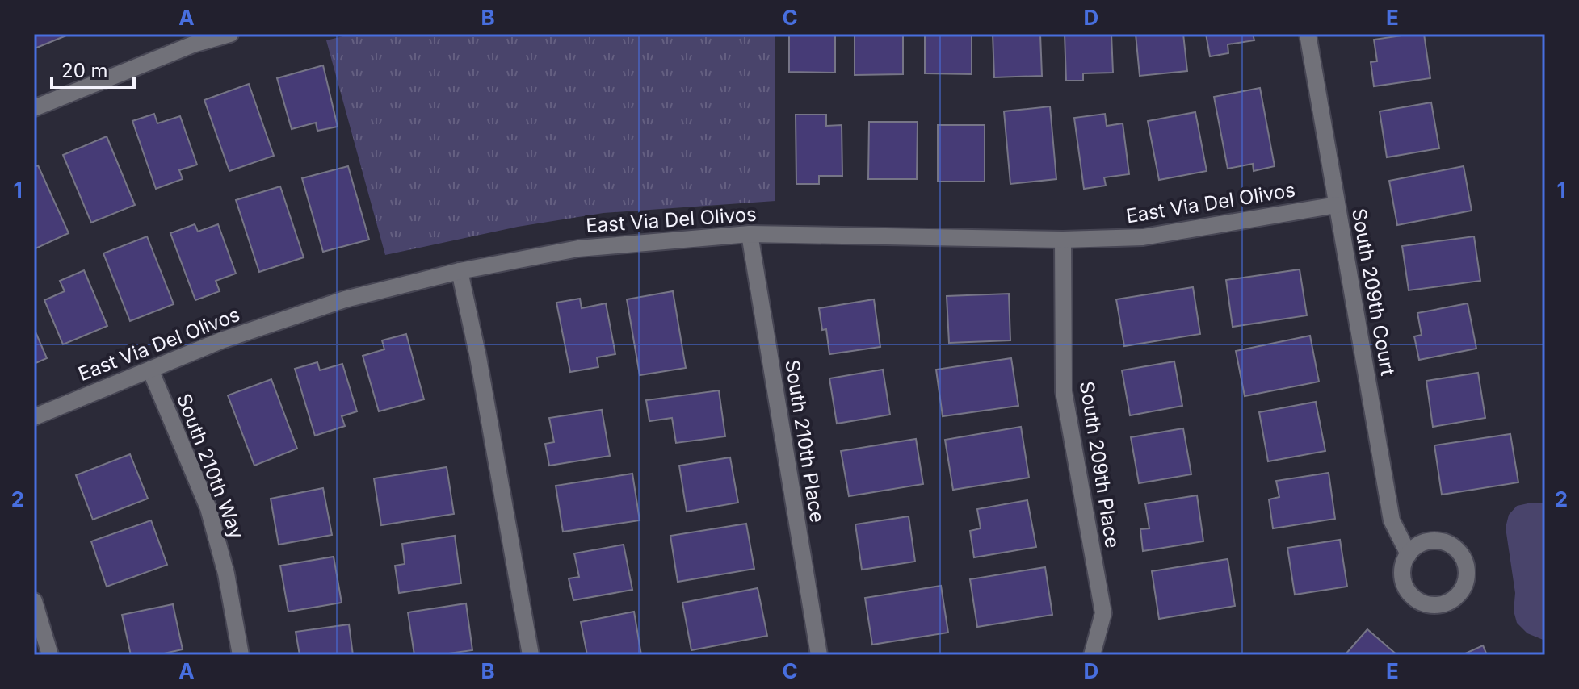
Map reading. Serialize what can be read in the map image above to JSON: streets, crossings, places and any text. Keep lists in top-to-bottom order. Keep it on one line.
{"streets":{"street":["East Via Del Olivos","South 209th Court","South 210th Place","South 209th Place","South 210th Way"]},"crossings":[["East Via Del Olivos","South 209th Court"],["East Via Del Olivos","South 210th Place"],["East Via Del Olivos","South 209th Place"],["East Via Del Olivos","South 210th Way"]],"scale_bar":"20 m","grid":{"columns":["A","B","C","D","E"],"rows":["1","2"]}}
